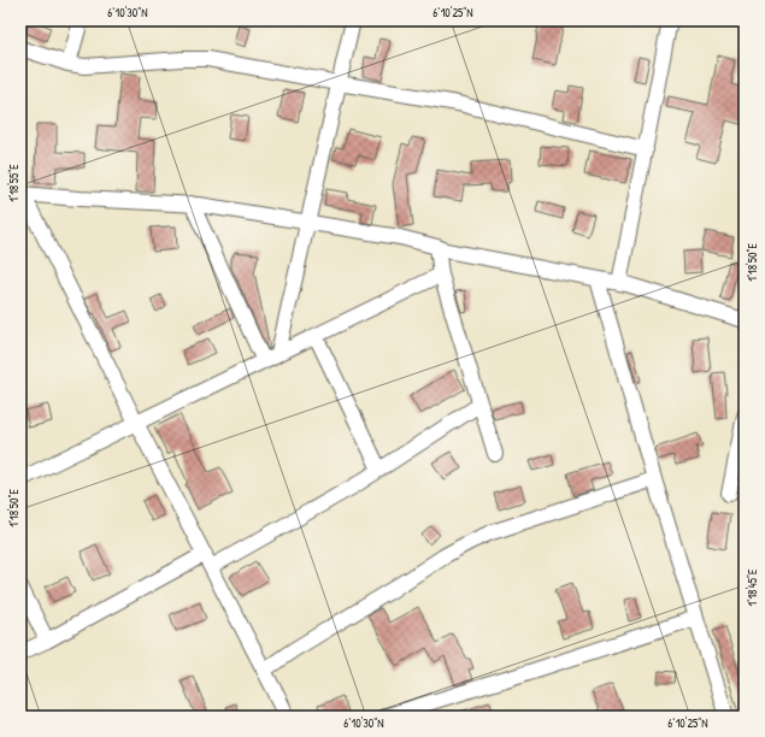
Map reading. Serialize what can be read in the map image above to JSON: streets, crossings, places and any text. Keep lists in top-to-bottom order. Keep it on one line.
{"coordinates":["6°10'30\"N","6°10'25\"N","1°18'55\"E","1°18'50\"E","1°18'45\"E"]}
